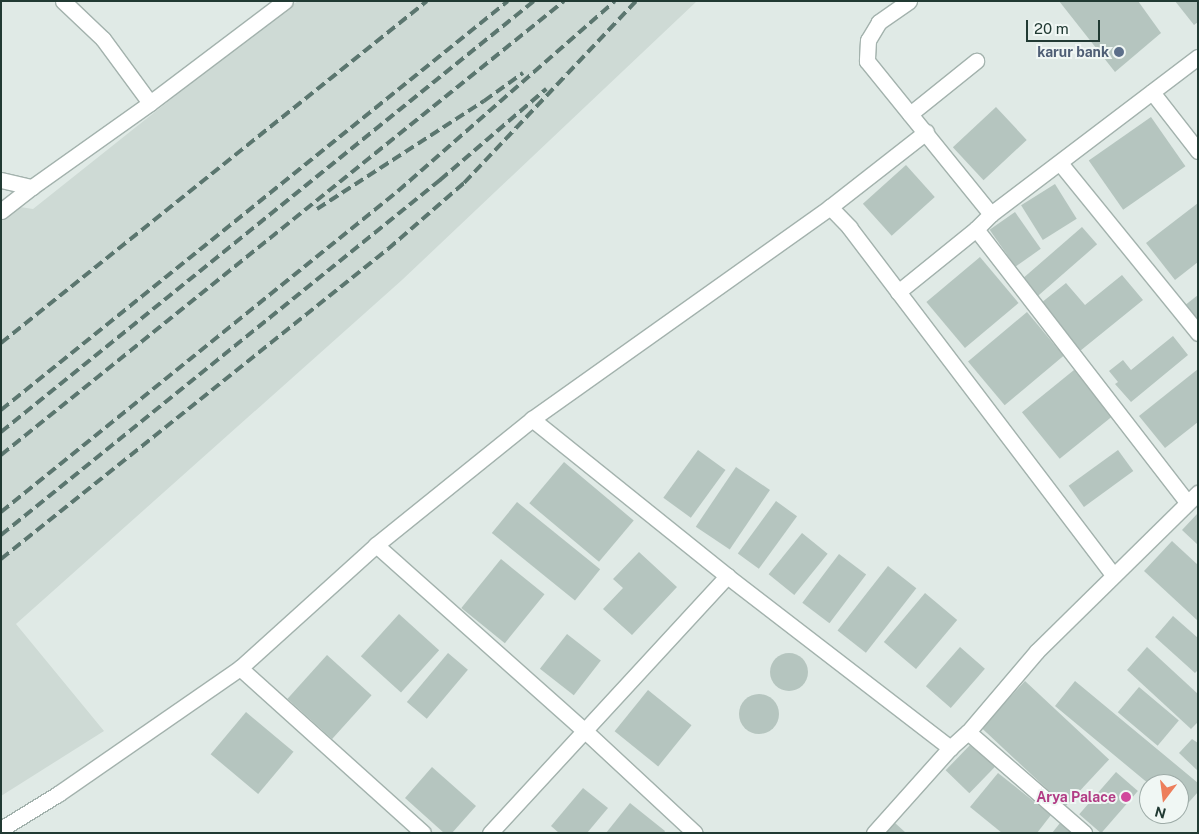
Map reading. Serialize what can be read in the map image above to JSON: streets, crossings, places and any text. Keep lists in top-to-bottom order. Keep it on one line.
{"places":["karur bank","Arya Palace"],"scale_bar":"20 m","north":"bottom"}
